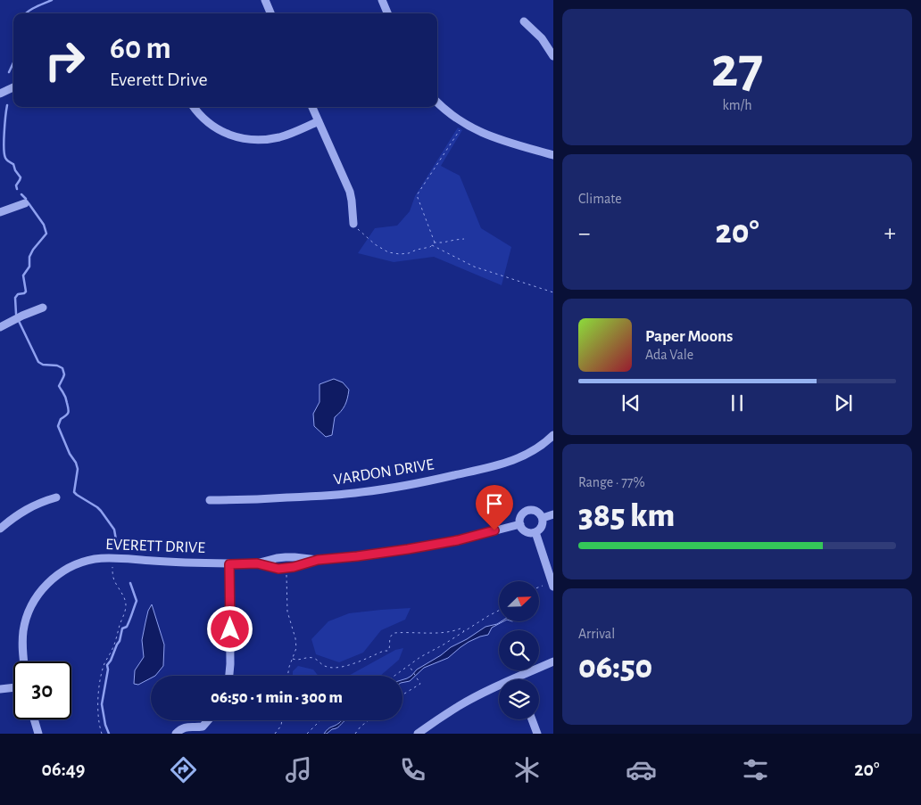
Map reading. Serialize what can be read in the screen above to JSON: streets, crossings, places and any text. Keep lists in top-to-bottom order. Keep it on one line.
{"streets":{"street":["VARDON DRIVE","EVERETT DRIVE"]},"north":"top right","page":{"tile":[["27","km/h"],"Climate",["Range · 77%","385 km"],["Arrival","06:50"]],"turn":["60 m","Everett Drive"],"heat":["−","20°","+"],"song":["Paper Moons","Ada Vale"],"limit":"30","trip":"06:50 · 1 min · 300 m","tabs":["06:49","20°"]}}
